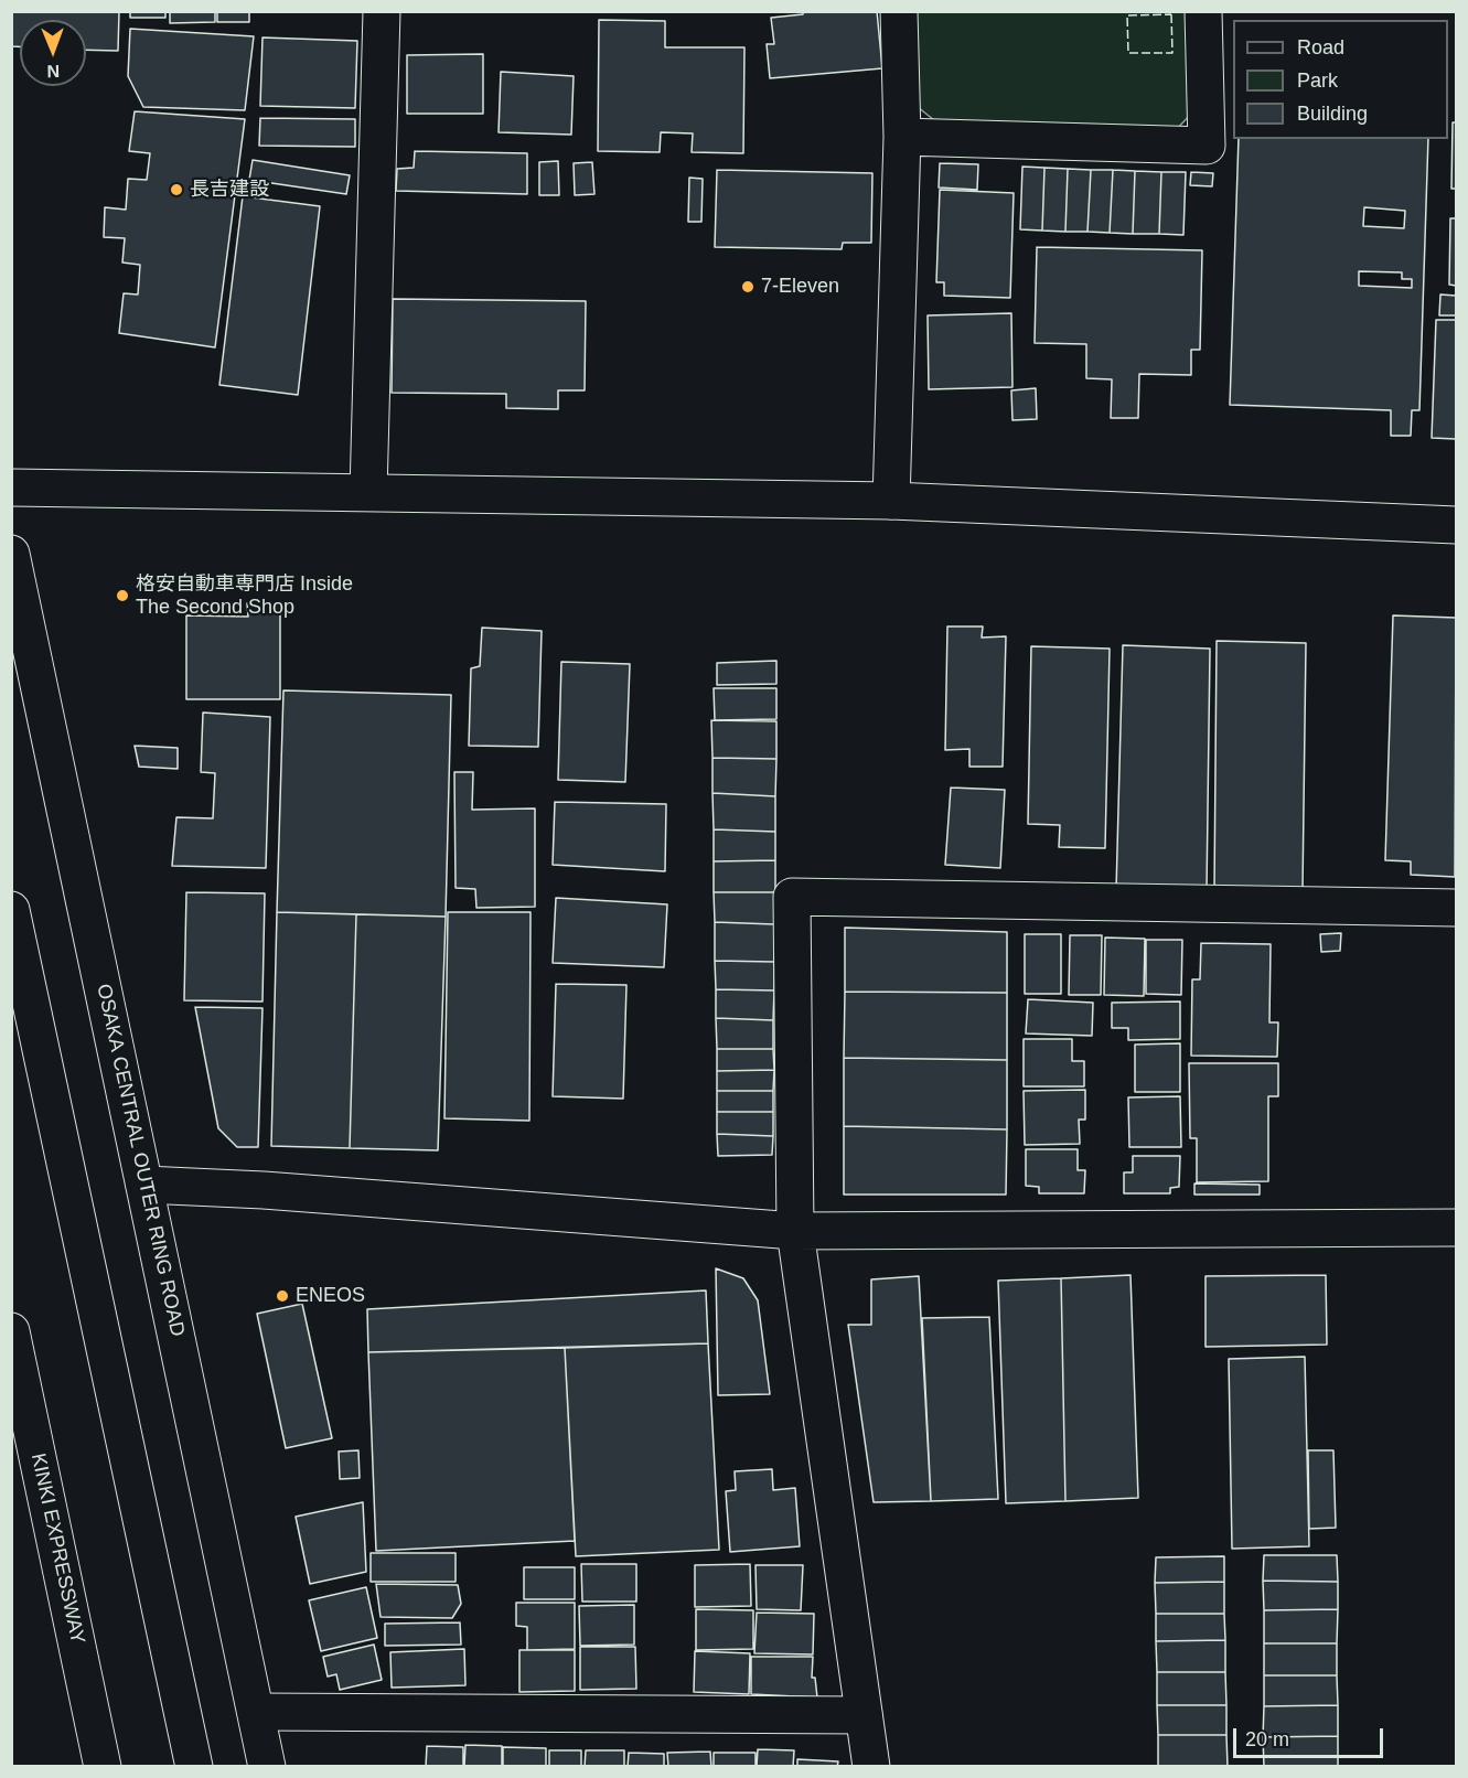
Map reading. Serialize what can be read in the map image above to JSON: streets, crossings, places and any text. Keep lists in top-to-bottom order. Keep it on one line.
{"streets":{"main road":["OSAKA CENTRAL OUTER RING ROAD","KINKI EXPRESSWAY"]},"places":["長吉建設","7-Eleven","格安自動車専門店 Inside The Second Shop","ENEOS"],"legend":["Road","Park","Building"],"scale_bar":"20 m","north":"bottom"}
